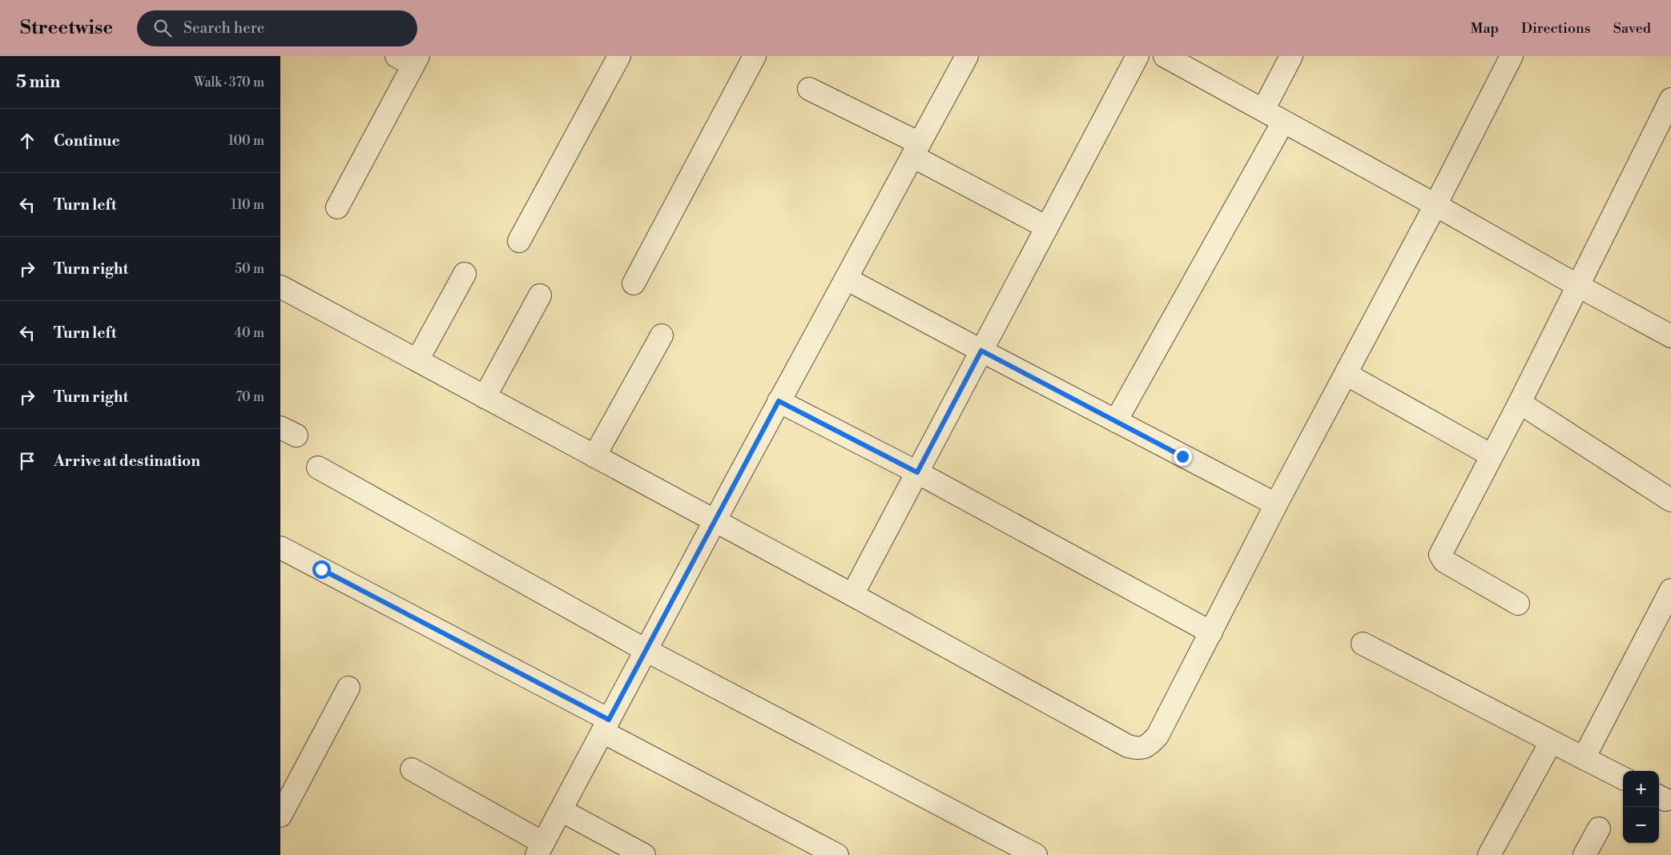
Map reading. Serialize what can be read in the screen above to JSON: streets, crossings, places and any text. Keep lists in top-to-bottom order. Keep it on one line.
{"page":{"header":"Streetwise","search":"Search here","nav":["Map","Directions","Saved"],"heading":["5 min","Walk · 370 m"],"list":[["Continue","100 m"],["Turn left","110 m"],["Turn right","50 m"],["Turn left","40 m"],["Turn right","70 m"],"Arrive at destination"],"map_buttons":["+","−"]}}
